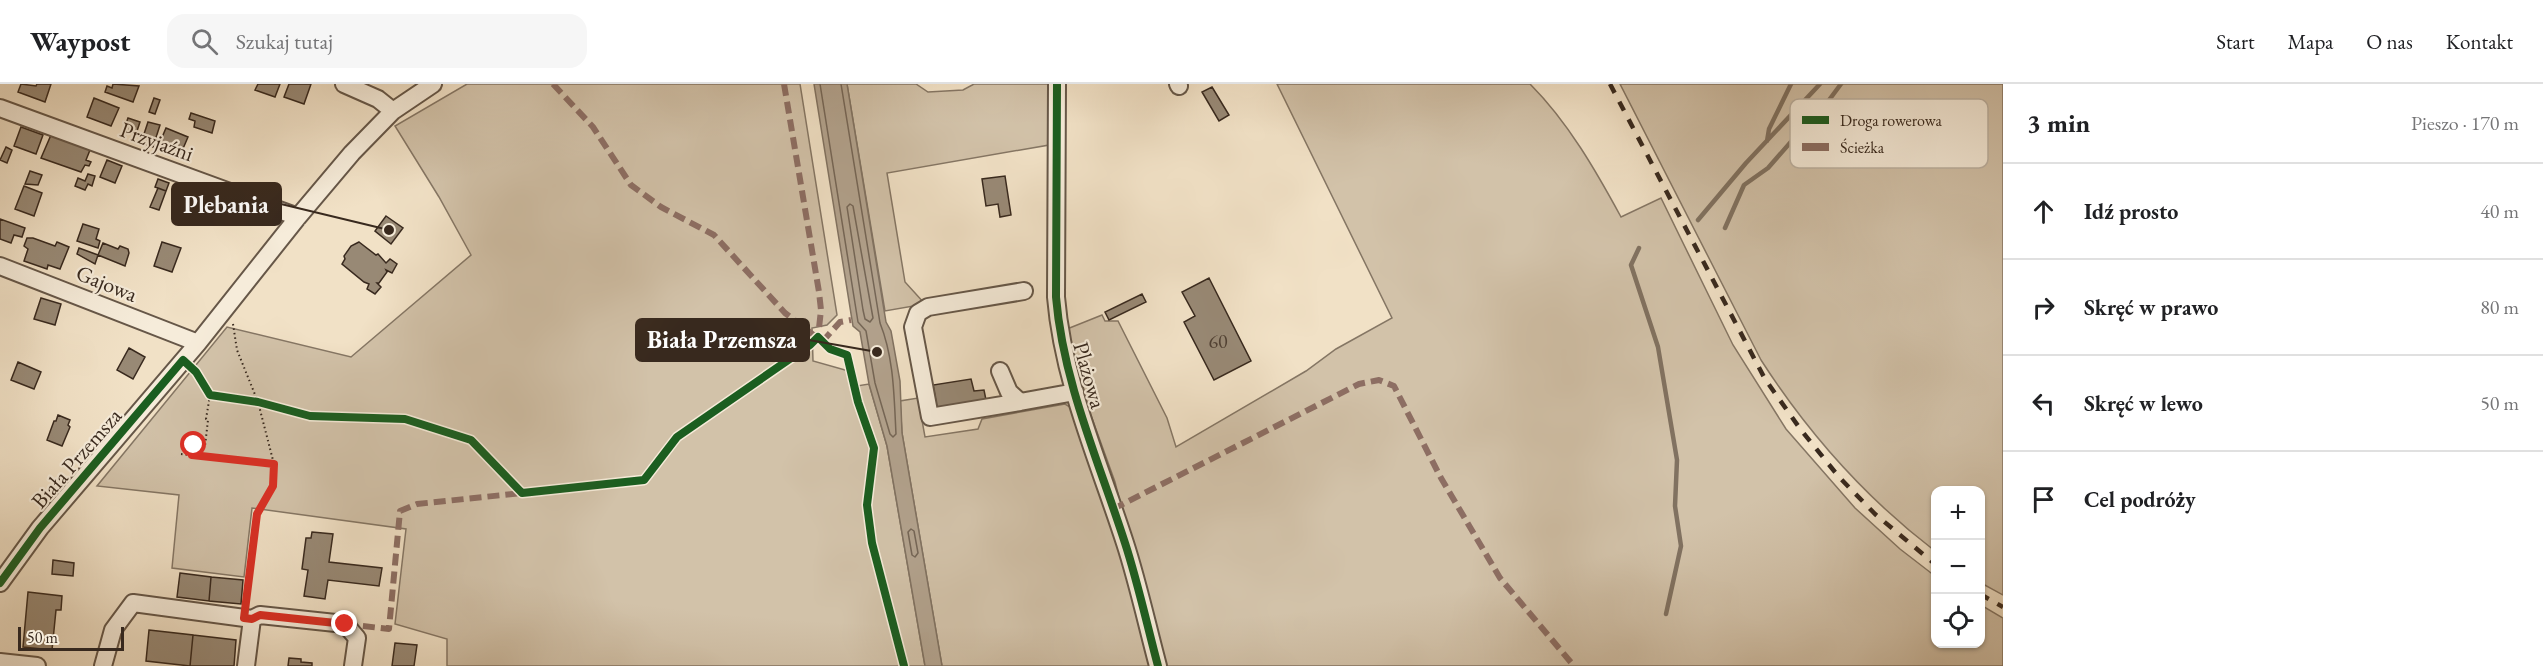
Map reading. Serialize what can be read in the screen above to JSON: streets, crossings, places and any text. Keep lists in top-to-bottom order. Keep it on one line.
{"streets":{"street":["Przyjaźni","Gajowa","Plażowa","Biała Przemsza"]},"crossings":[["Przyjaźni","Biała Przemsza"],["Gajowa","Biała Przemsza"]],"places":["Plebania","Biała Przemsza"],"house_numbers":["60"],"legend":["Droga rowerowa","Ścieżka"],"scale_bar":"50 m","page":{"header":"Waypost","search":"Szukaj tutaj","nav":["Start","Mapa","O nas","Kontakt"],"heading":["3 min","Pieszo · 170 m"],"list":[["Idź prosto","40 m"],["Skręć w prawo","80 m"],["Skręć w lewo","50 m"],"Cel podróży"],"map_buttons":["+","−"],"scale":"50 m"}}
